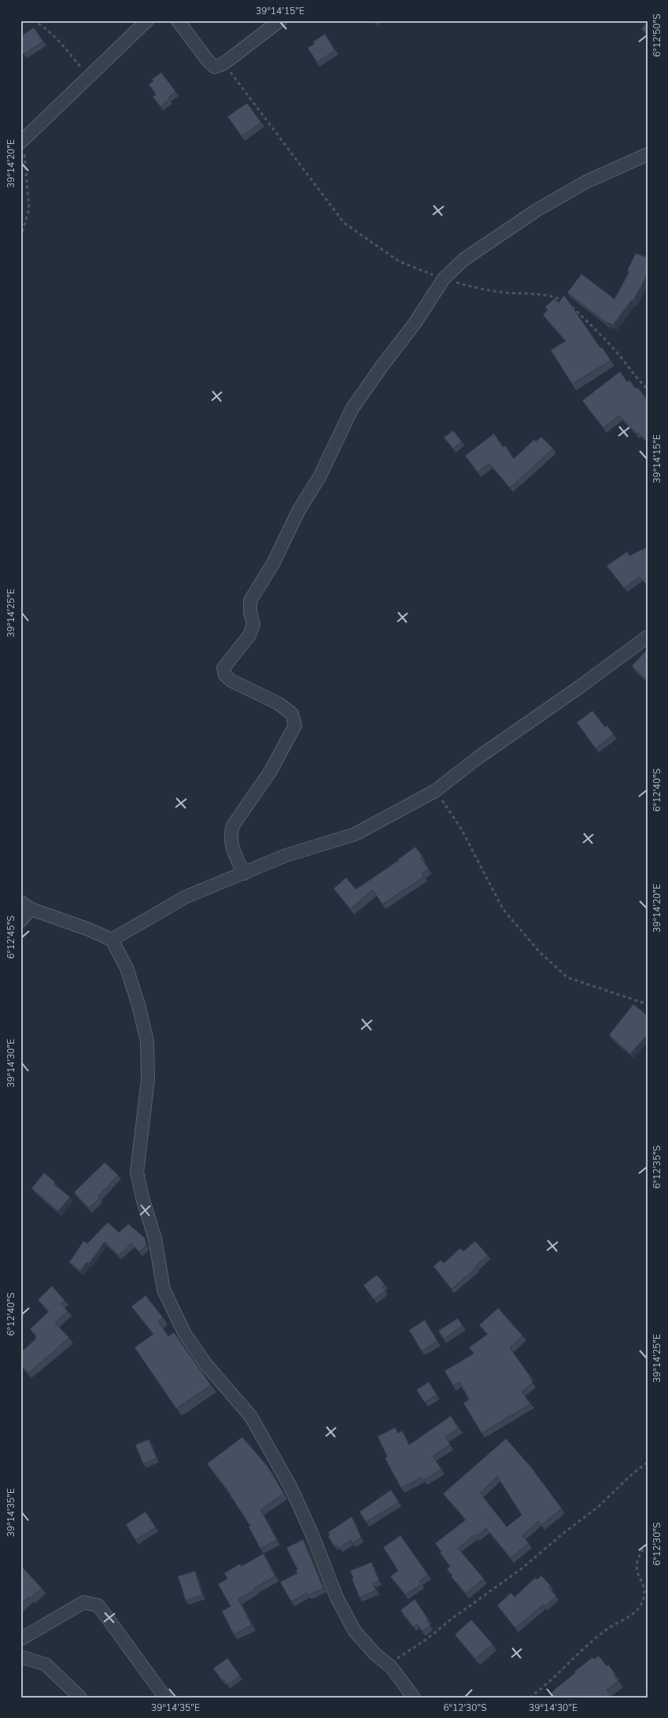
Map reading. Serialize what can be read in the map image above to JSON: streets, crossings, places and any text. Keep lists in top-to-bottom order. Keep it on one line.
{"coordinates":["39°14'15\"E","6°12'50\"S","39°14'20\"E","39°14'25\"E","6°12'40\"S","6°12'45\"S","39°14'30\"E","6°12'35\"S","39°14'35\"E","6°12'30\"S"]}
